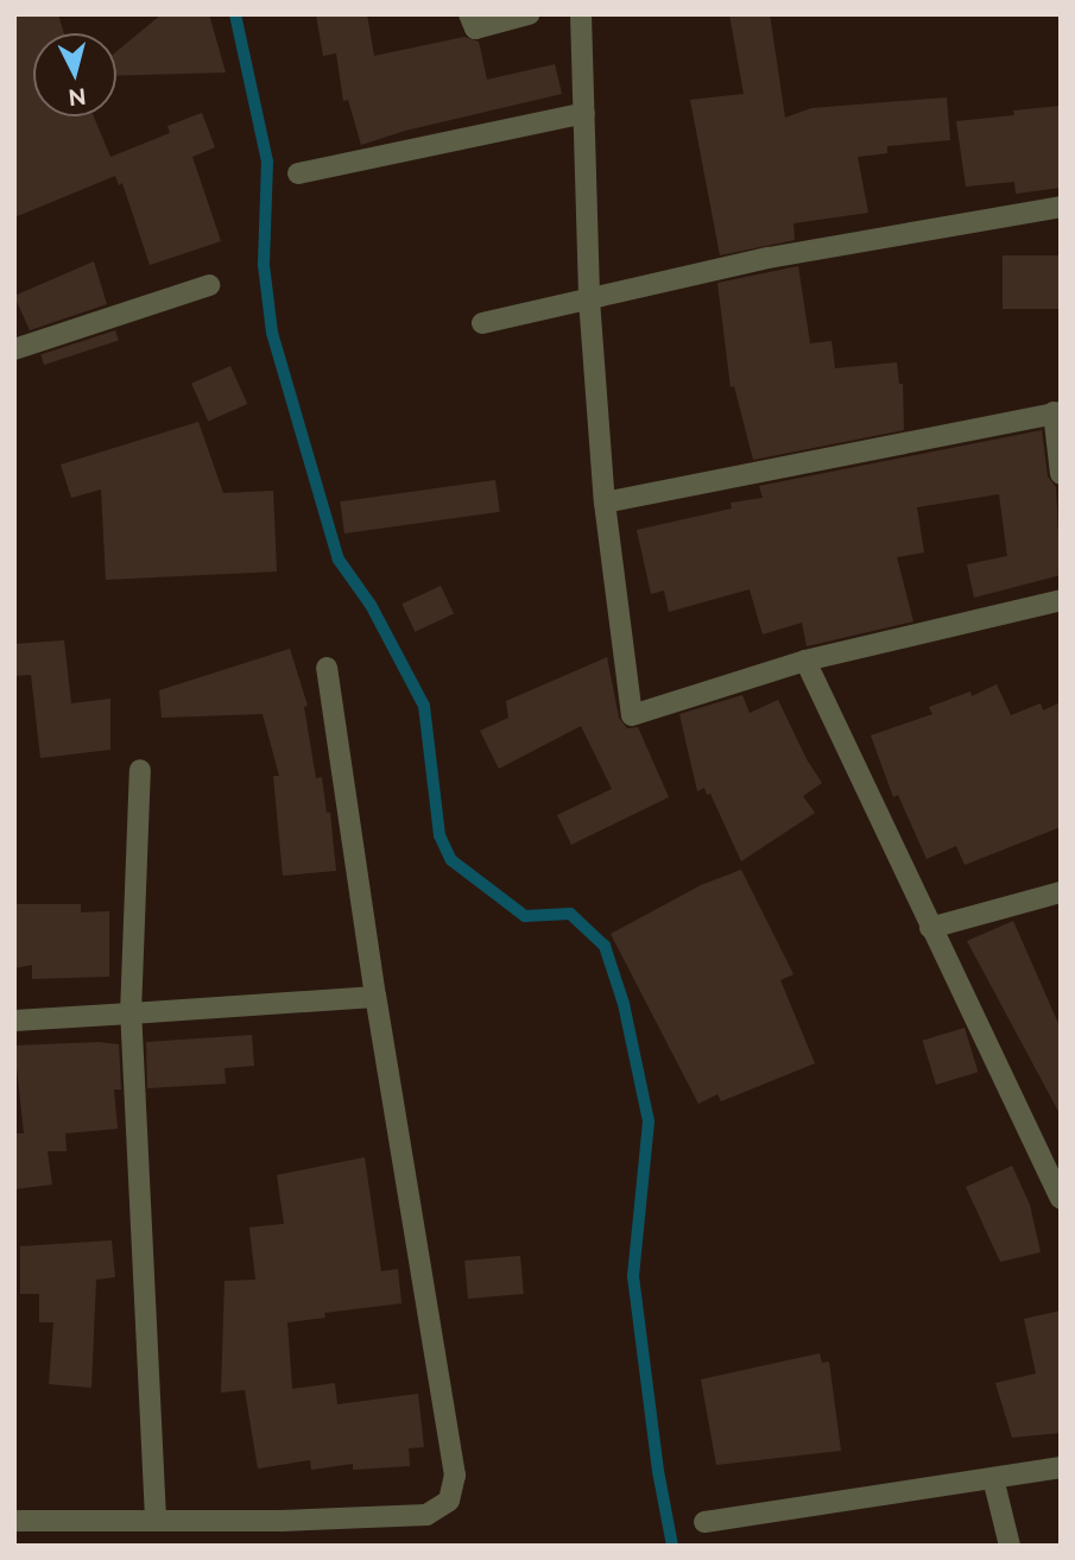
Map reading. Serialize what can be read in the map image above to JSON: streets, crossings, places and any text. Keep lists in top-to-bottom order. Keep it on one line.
{"north":"bottom"}
